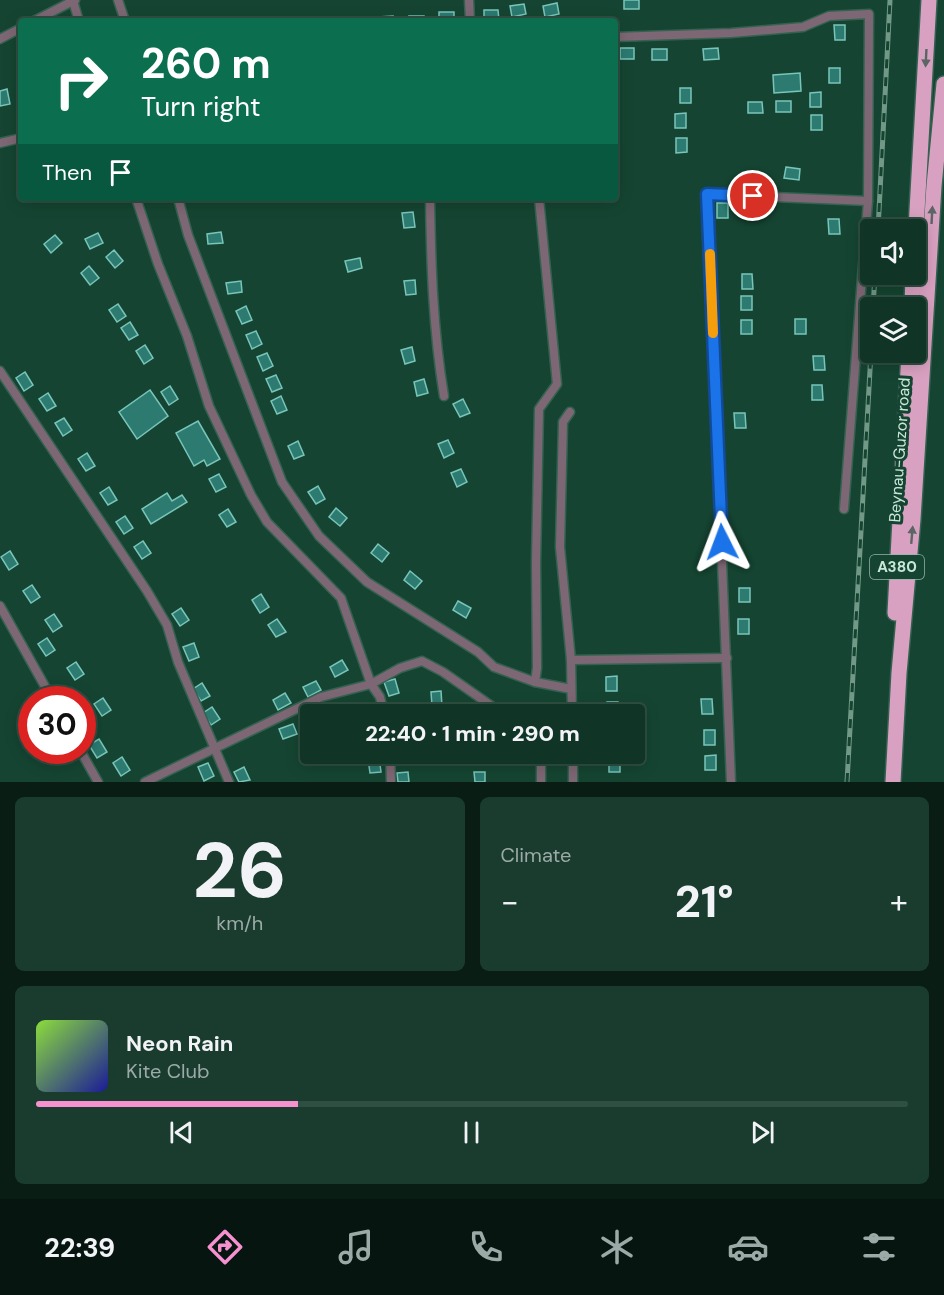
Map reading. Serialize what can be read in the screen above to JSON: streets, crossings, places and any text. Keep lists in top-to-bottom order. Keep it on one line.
{"streets":{"highway":["Beynau-Guzor road","A380"]},"page":{"turn":["260 m","Turn right"],"then":"Then","limit":"30","trip":"22:40 · 1 min · 290 m","tile":[["26","km/h"],"Climate"],"heat":["−","21°","+"],"song":["Neon Rain","Kite Club"],"tabs":"22:39"}}
